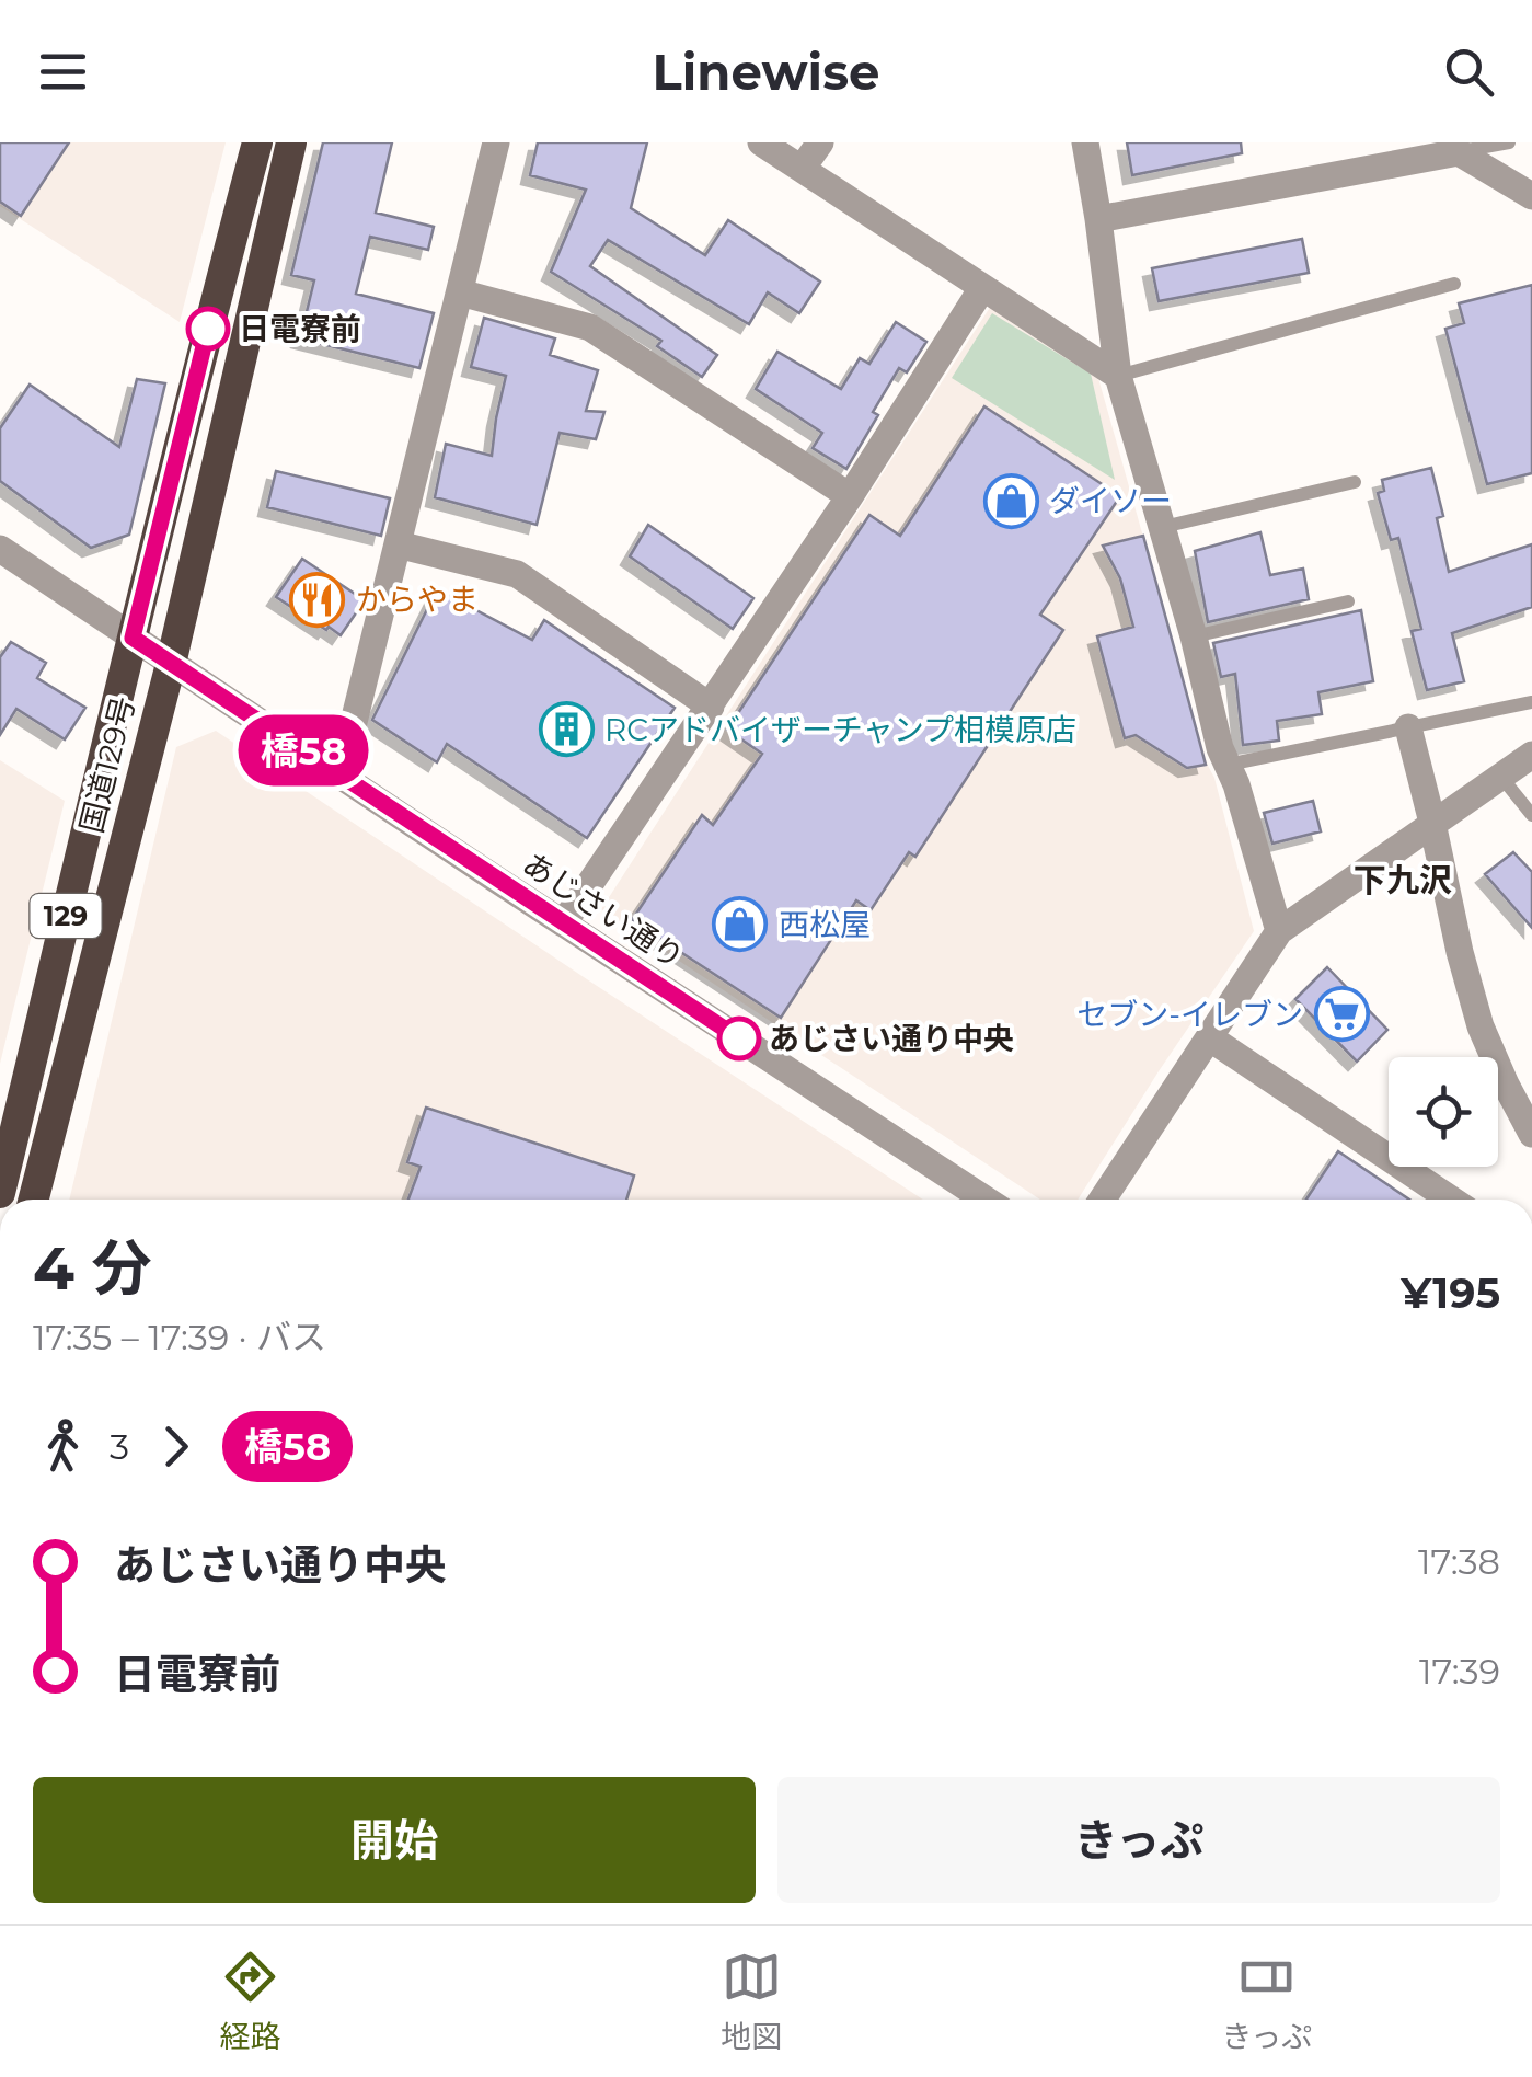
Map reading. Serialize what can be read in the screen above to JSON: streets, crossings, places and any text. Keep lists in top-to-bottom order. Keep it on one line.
{"streets":{"highway":["国道129号","129"],"street":["あじさい通り"]},"crossings":[["国道129号","あじさい通り"]],"districts":["下九沢"],"places":{"other":["日電寮前","あじさい通り中央"],"shop":["ダイソー","西松屋"],"restaurant":["からやま"],"building":["RCアドバイザーチャンプ相模原店"],"supermarket":["セブン-イレブン"]},"lines":["bus line 橋58"],"page":{"header":"Linewise","on_map":"橋58","heading":["4 分","17:35 – 17:39 · バス","¥195"],"legs":["3","橋58"],"list":[{"name":"あじさい通り中央","value":"17:38"},{"name":"日電寮前","value":"17:39"}],"buttons":["開始","きっぷ"],"tabs":["経路","地図","きっぷ"]}}
